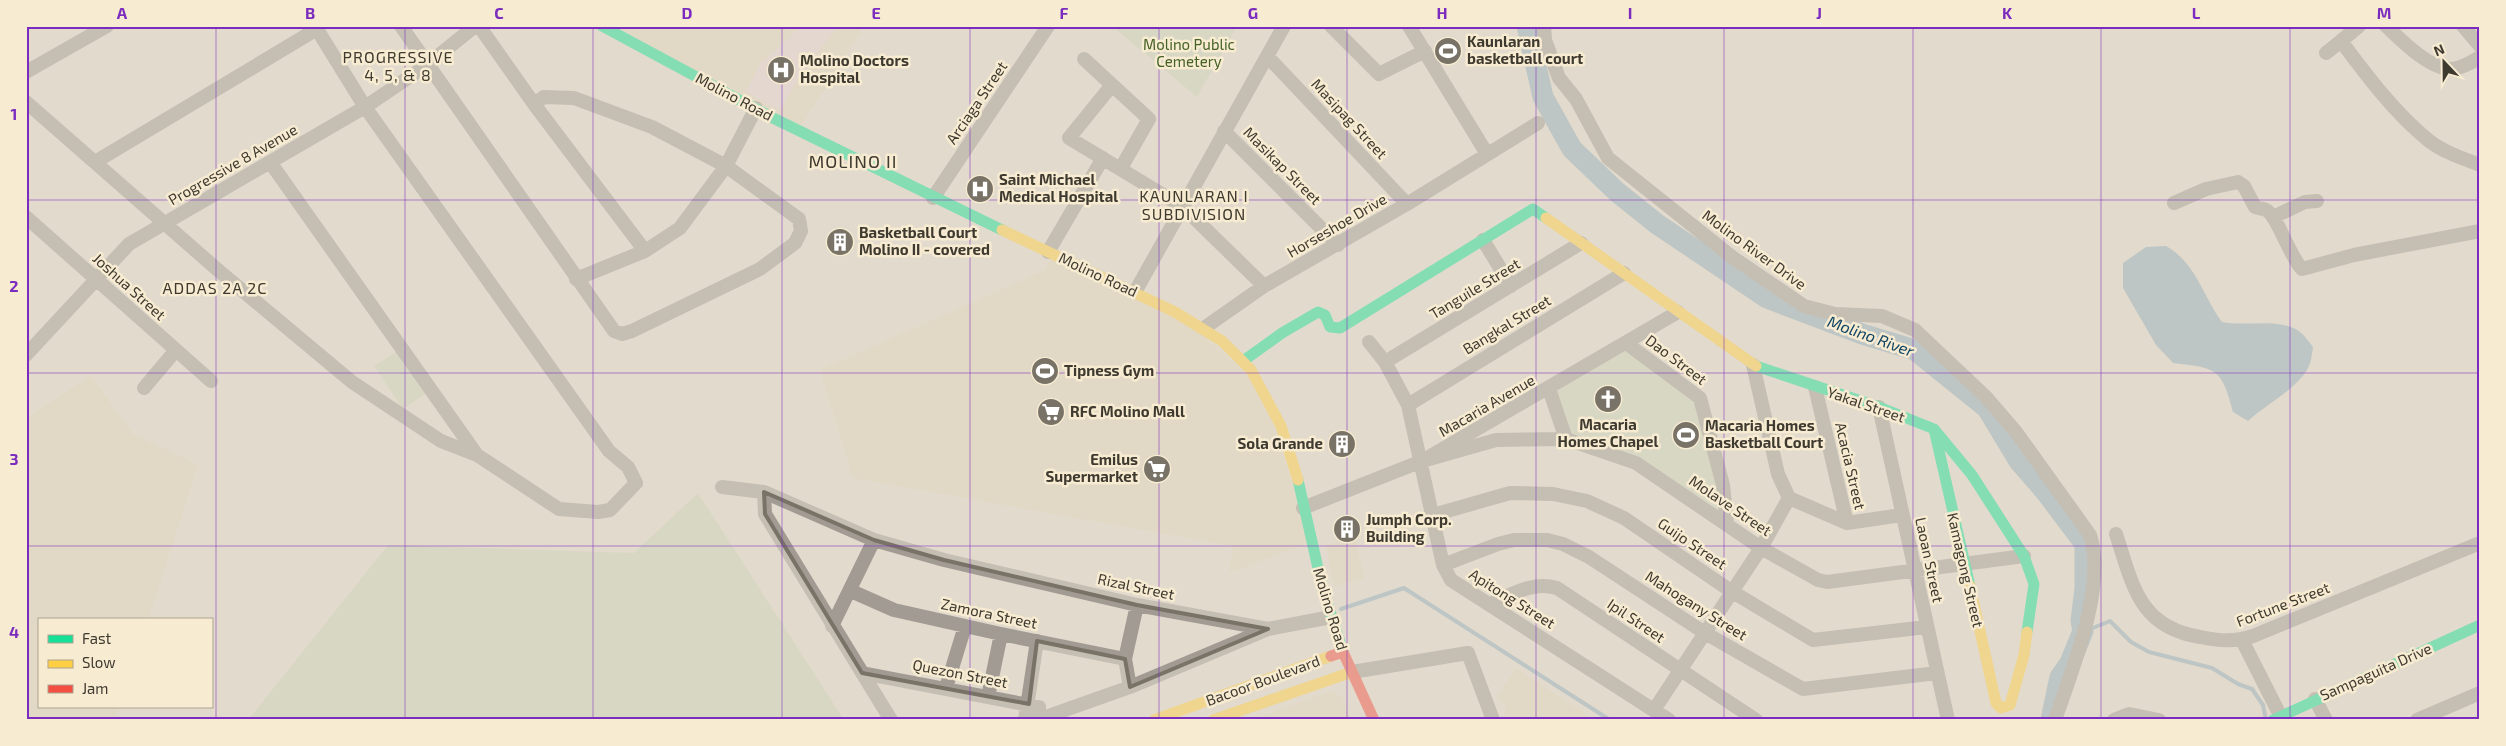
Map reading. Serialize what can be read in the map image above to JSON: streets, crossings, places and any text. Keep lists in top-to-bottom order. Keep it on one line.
{"streets":{"main road":["Molino Road","Yakal Street","Kamagong Street","Sampaguita Drive","Bacoor Boulevard"],"street":["Arciaga Street","Masipag Street","Progressive 8 Avenue","Masikap Street","Horseshoe Drive","Molino River Drive","Joshua Street","Tanguile Street","Bangkal Street","Dao Street","Macaria Avenue","Acacia Street","Molave Street","Guijo Street","Laoan Street","Rizal Street","Apitong Street","Fortune Street","Mahogany Street","Zamora Street","Ipil Street","Quezon Street"]},"crossings":[["Molino Road","Arciaga Street"],["Molino Road","Horseshoe Drive"],["Molino Road","Macaria Avenue"],["Molino Road","Bacoor Boulevard"],["Masipag Street","Horseshoe Drive"],["Progressive 8 Avenue","Joshua Street"],["Masikap Street","Horseshoe Drive"],["Tanguile Street","Yakal Street"],["Tanguile Street","Apitong Street"],["Bangkal Street","Yakal Street"],["Bangkal Street","Apitong Street"],["Dao Street","Macaria Avenue"],["Dao Street","Molave Street"],["Yakal Street","Macaria Avenue"],["Yakal Street","Acacia Street"],["Yakal Street","Molave Street"],["Yakal Street","Laoan Street"],["Yakal Street","Kamagong Street"],["Macaria Avenue","Molave Street"],["Macaria Avenue","Apitong Street"],["Molave Street","Laoan Street"],["Molave Street","Kamagong Street"],["Molave Street","Apitong Street"],["Guijo Street","Laoan Street"],["Guijo Street","Apitong Street"],["Laoan Street","Mahogany Street"],["Apitong Street","Mahogany Street"],["Apitong Street","Ipil Street"]],"districts":["PROGRESSIVE 4, 5, & 8","MOLINO II","KAUNLARAN I SUBDIVISION","ADDAS 2A 2C"],"water":["Molino River"],"parks":["Molino Public Cemetery"],"places":{"sports":["Kaunlaran basketball court","Tipness Gym","Macaria Homes Basketball Court"],"hospital":["Molino Doctors Hospital","Saint Michael Medical Hospital"],"building":["Basketball Court Molino II - covered","Sola Grande","Jumph Corp. Building"],"church":["Macaria Homes Chapel"],"supermarket":["RFC Molino Mall","Emilus Supermarket"]},"legend":["Fast","Slow","Jam"],"north":"top","grid":{"columns":["A","B","C","D","E","F","G","H","I","J","K","L","M"],"rows":["1","2","3","4"]}}
